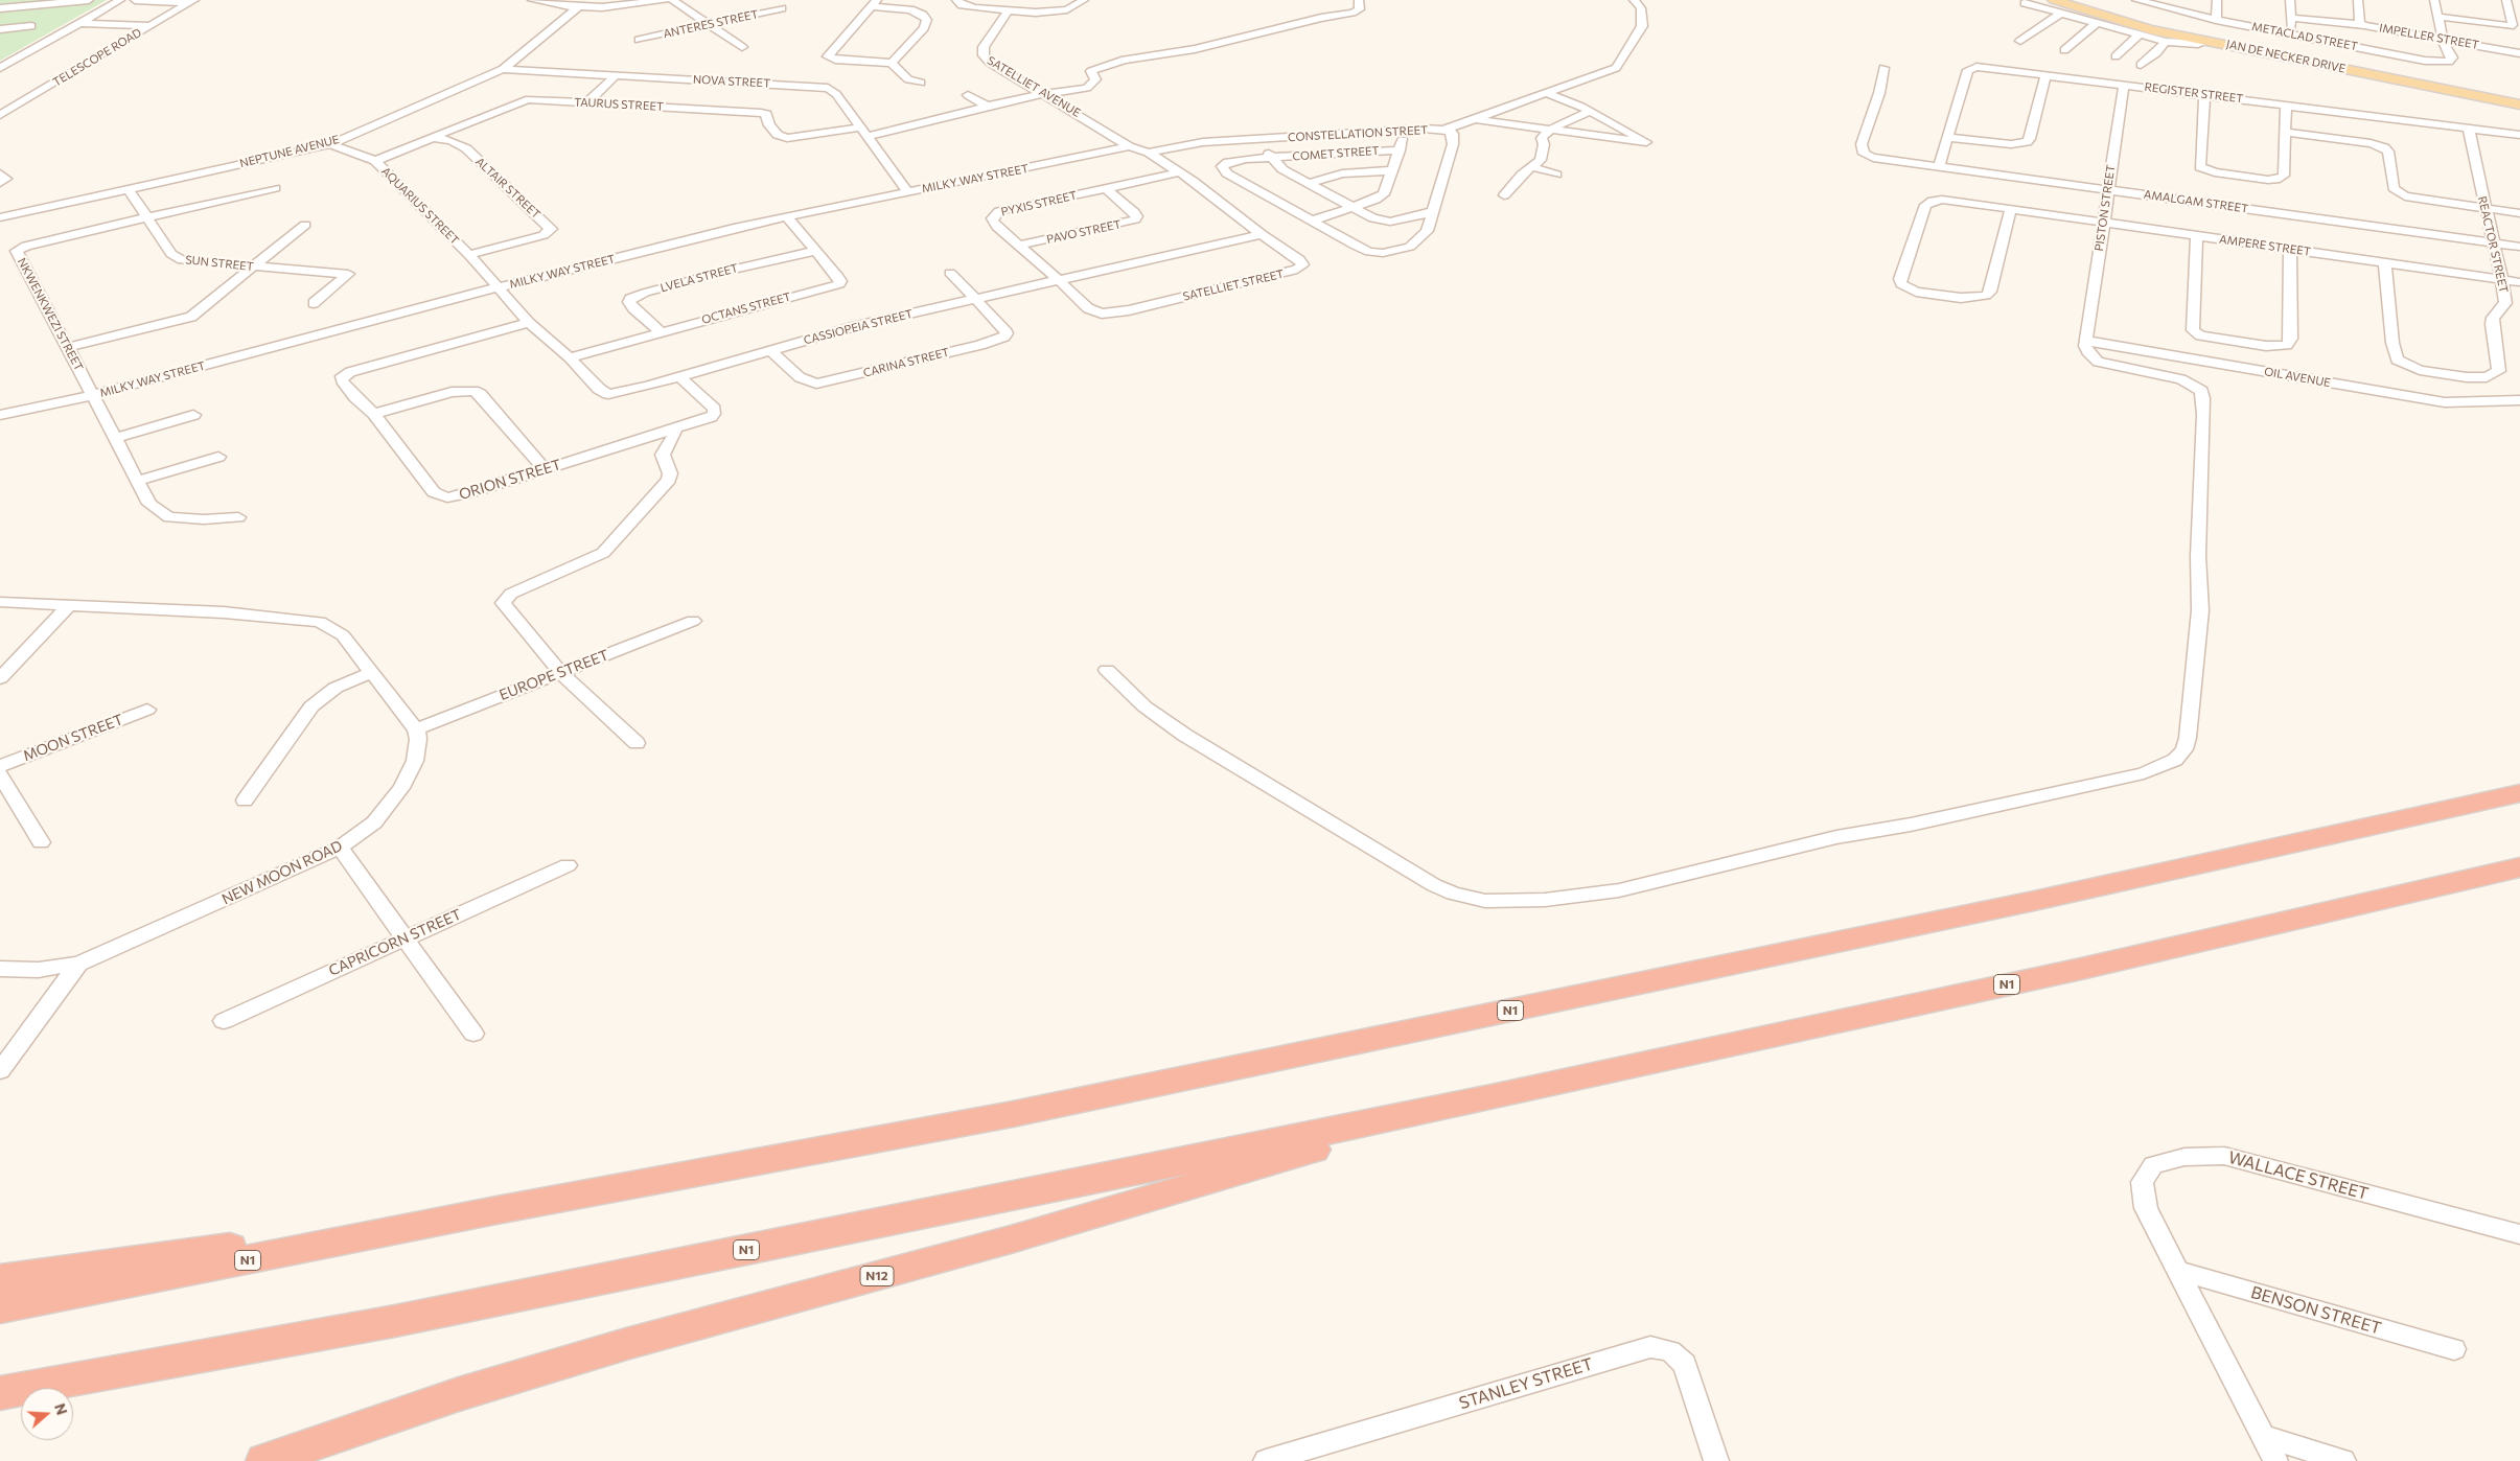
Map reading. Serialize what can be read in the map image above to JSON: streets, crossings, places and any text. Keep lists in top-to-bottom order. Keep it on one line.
{"streets":{"highway":["N1","N12"],"main road":["JAN DE NECKER DRIVE"],"street":["ANTERES STREET","METACLAD STREET","IMPELLER STREET","TELESCOPE ROAD","NOVA STREET","SATELLIET AVENUE","REGISTER STREET","TAURUS STREET","CONSTELLATION STREET","NEPTUNE AVENUE","COMET STREET","MILKY WAY STREET","ALTAIR STREET","AMALGAM STREET","PYXIS STREET","AQUARIUS STREET","PISTON STREET","PAVO STREET","REACTOR STREET","AMPERE STREET","SUN STREET","LVELA STREET","SATELLIET STREET","OCTANS STREET","NKWENKWEZI STREET","CASSIOPEIA STREET","CARINA STREET","OIL AVENUE","ORION STREET","EUROPE STREET","MOON STREET","NEW MOON ROAD","CAPRICORN STREET","WALLACE STREET","BENSON STREET","STANLEY STREET"]},"crossings":[["METACLAD STREET","IMPELLER STREET"],["NOVA STREET","TAURUS STREET"],["NOVA STREET","NEPTUNE AVENUE"],["NOVA STREET","MILKY WAY STREET"],["SATELLIET AVENUE","MILKY WAY STREET"],["SATELLIET AVENUE","SATELLIET STREET"],["REGISTER STREET","AMALGAM STREET"],["REGISTER STREET","PISTON STREET"],["REGISTER STREET","REACTOR STREET"],["TAURUS STREET","AQUARIUS STREET"],["CONSTELLATION STREET","SATELLIET STREET"],["NEPTUNE AVENUE","AQUARIUS STREET"],["NEPTUNE AVENUE","SUN STREET"],["MILKY WAY STREET","AQUARIUS STREET"],["MILKY WAY STREET","SATELLIET STREET"],["MILKY WAY STREET","OCTANS STREET"],["MILKY WAY STREET","NKWENKWEZI STREET"],["MILKY WAY STREET","CASSIOPEIA STREET"],["ALTAIR STREET","AQUARIUS STREET"],["AMALGAM STREET","PISTON STREET"],["AMALGAM STREET","REACTOR STREET"],["PYXIS STREET","PAVO STREET"],["PYXIS STREET","SATELLIET STREET"],["PYXIS STREET","CASSIOPEIA STREET"],["AQUARIUS STREET","CASSIOPEIA STREET"],["PISTON STREET","AMPERE STREET"],["PISTON STREET","OIL AVENUE"],["REACTOR STREET","AMPERE STREET"],["SUN STREET","NKWENKWEZI STREET"],["LVELA STREET","OCTANS STREET"],["SATELLIET STREET","CASSIOPEIA STREET"],["OCTANS STREET","CASSIOPEIA STREET"],["CASSIOPEIA STREET","CARINA STREET"],["CASSIOPEIA STREET","ORION STREET"],["EUROPE STREET","NEW MOON ROAD"],["N1","N12"],["WALLACE STREET","BENSON STREET"]],"north":"right"}
